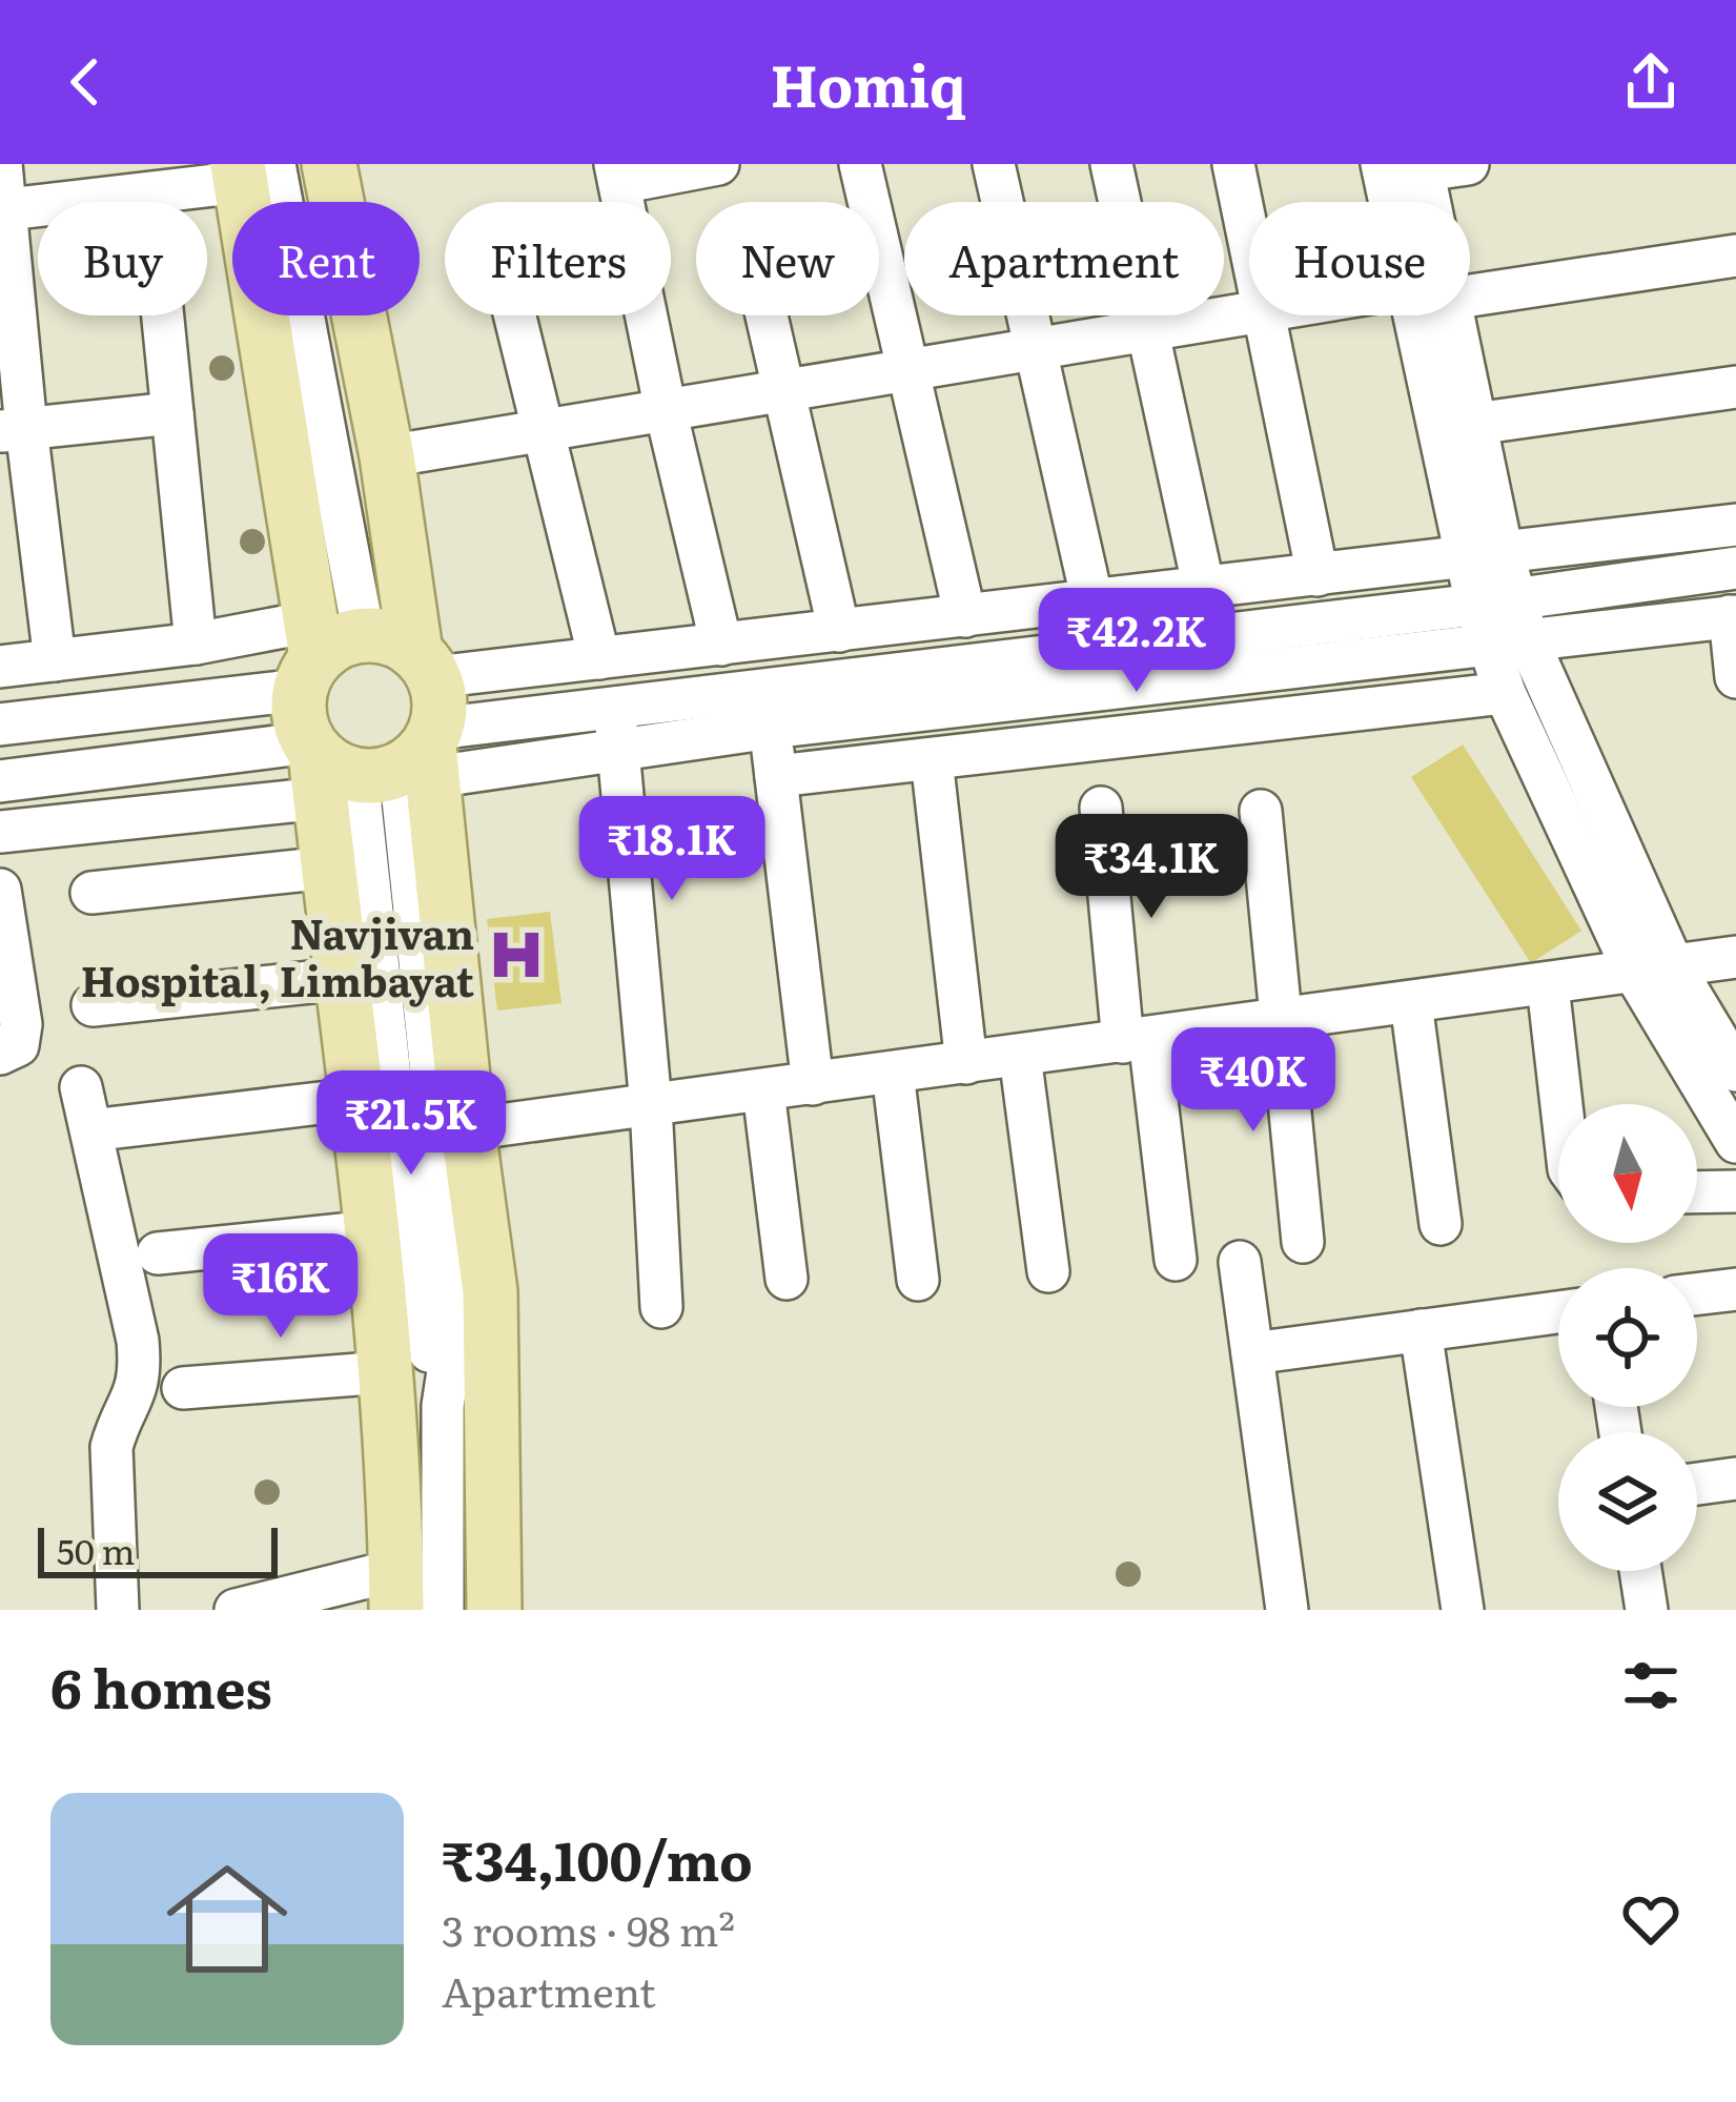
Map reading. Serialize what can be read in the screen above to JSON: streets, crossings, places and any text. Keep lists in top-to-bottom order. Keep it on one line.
{"places":{"hospital":["Navjivan Hospital, Limbayat"]},"scale_bar":"50 m","north":"bottom","page":{"header":"Homiq","chip":["Buy","Rent","Filters","New","Apartment","House"],"price":["₹42.2K","₹18.1K","₹34.1K","₹40K","₹21.5K","₹16K"],"scale":"50 m","heading":"6 homes","list":[{"name":"₹34,100/mo","note":"3 rooms · 98 m² · Apartment"}]}}
